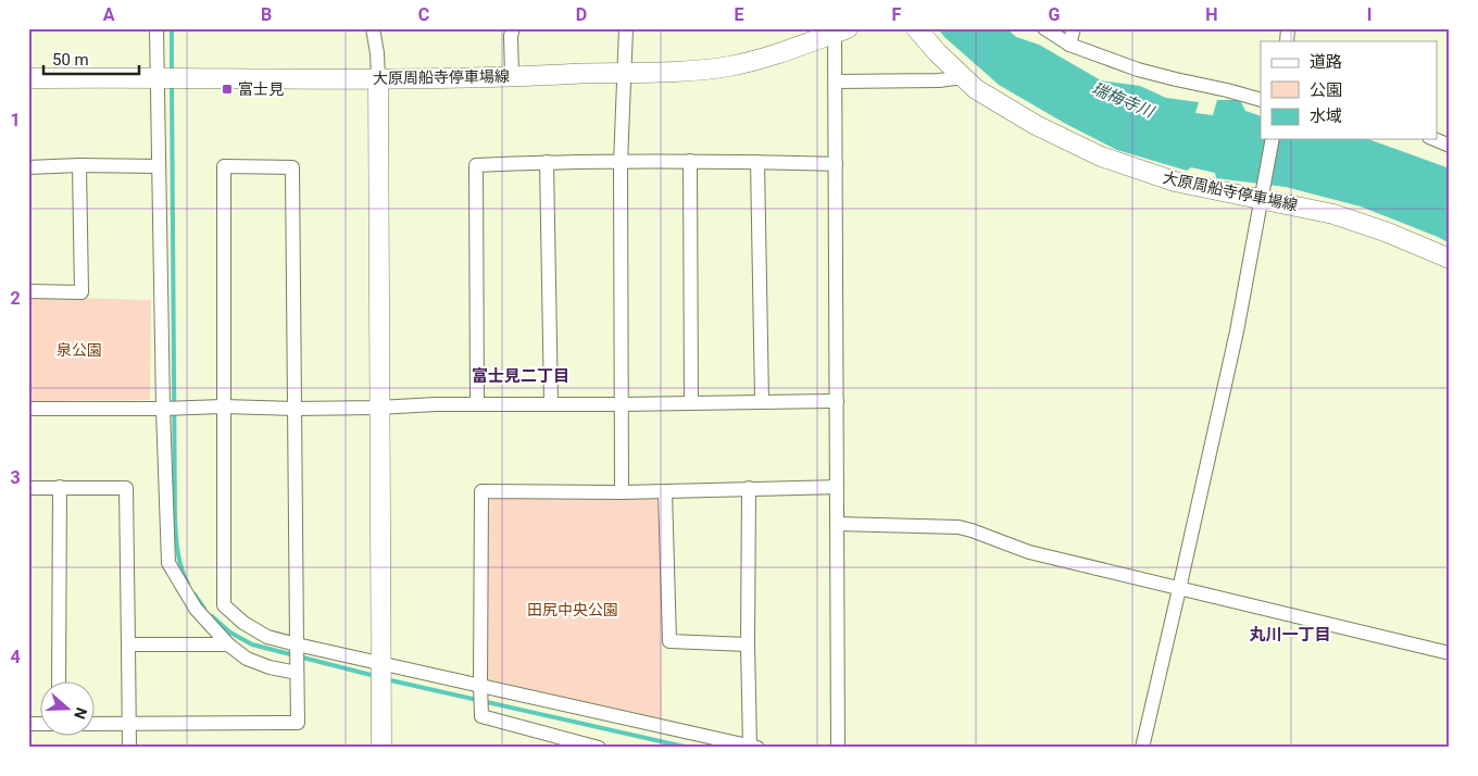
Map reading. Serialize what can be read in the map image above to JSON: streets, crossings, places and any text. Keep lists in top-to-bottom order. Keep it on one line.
{"streets":{"main road":["大原周船寺停車場線"]},"districts":["富士見二丁目","丸川一丁目"],"water":["瑞梅寺川"],"parks":["泉公園","田尻中央公園"],"places":{"transit":["富士見"]},"legend":["道路","公園","水域"],"scale_bar":"50 m","north":"right","grid":{"columns":["A","B","C","D","E","F","G","H","I"],"rows":["1","2","3","4"]}}
